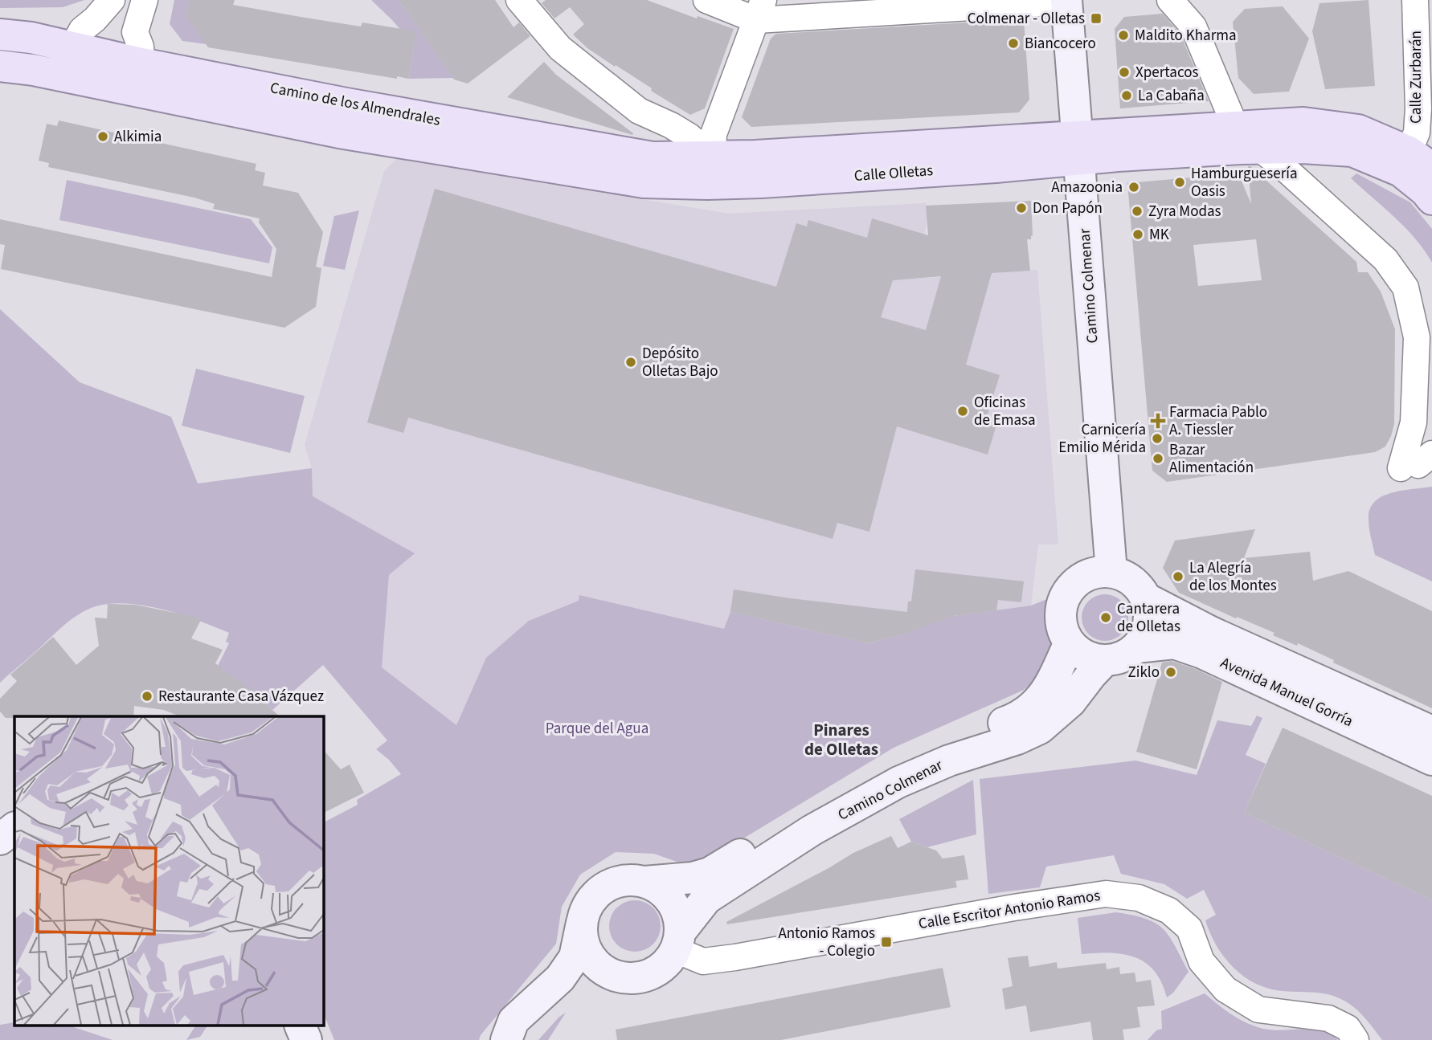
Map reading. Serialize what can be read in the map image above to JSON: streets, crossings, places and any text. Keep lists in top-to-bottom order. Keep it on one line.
{"streets":{"main road":["Camino de los Almendrales","Calle Olletas","Camino Colmenar","Avenida Manuel Gorría"],"street":["Calle Zurbarán","Calle Escritor Antonio Ramos"]},"crossings":[["Camino de los Almendrales","Calle Olletas"],["Calle Olletas","Camino Colmenar"],["Camino Colmenar","Avenida Manuel Gorría"],["Camino Colmenar","Calle Escritor Antonio Ramos"]],"districts":["Pinares de Olletas"],"parks":["Parque del Agua"],"places":{"transit":["Colmenar - Olletas","Antonio Ramos - Colegio"],"other":["Maldito Kharma","Biancocero","Xpertacos","La Cabaña","Alkimia","Hamburguesería Oasis","Amazoonia","Don Papón","Zyra Modas","MK","Depósito Olletas Bajo","Oficinas de Emasa","Carnicería Emilio Mérida","Bazar Alimentación","La Alegría de los Montes","Cantarera de Olletas","Ziklo","Restaurante Casa Vázquez"],"health":["Farmacia Pablo A. Tiessler"]}}
